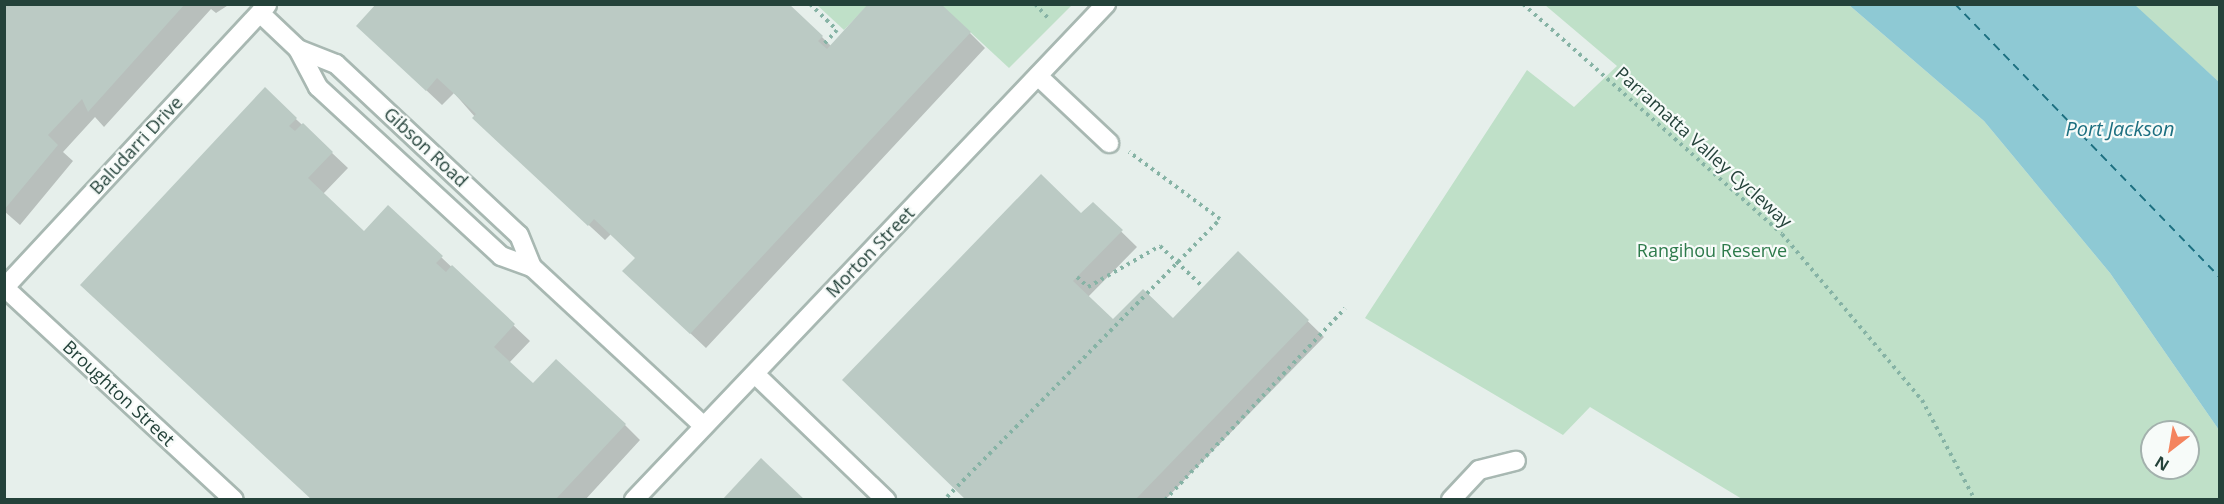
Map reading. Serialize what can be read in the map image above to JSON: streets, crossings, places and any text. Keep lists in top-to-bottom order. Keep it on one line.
{"streets":{"street":["Baludarri Drive","Gibson Road","Morton Street","Broughton Street"],"path":["Parramatta Valley Cycleway"]},"crossings":[["Baludarri Drive","Gibson Road"],["Baludarri Drive","Broughton Street"],["Gibson Road","Morton Street"]],"water":["Port Jackson"],"parks":["Rangihou Reserve"],"north":"bottom left"}
